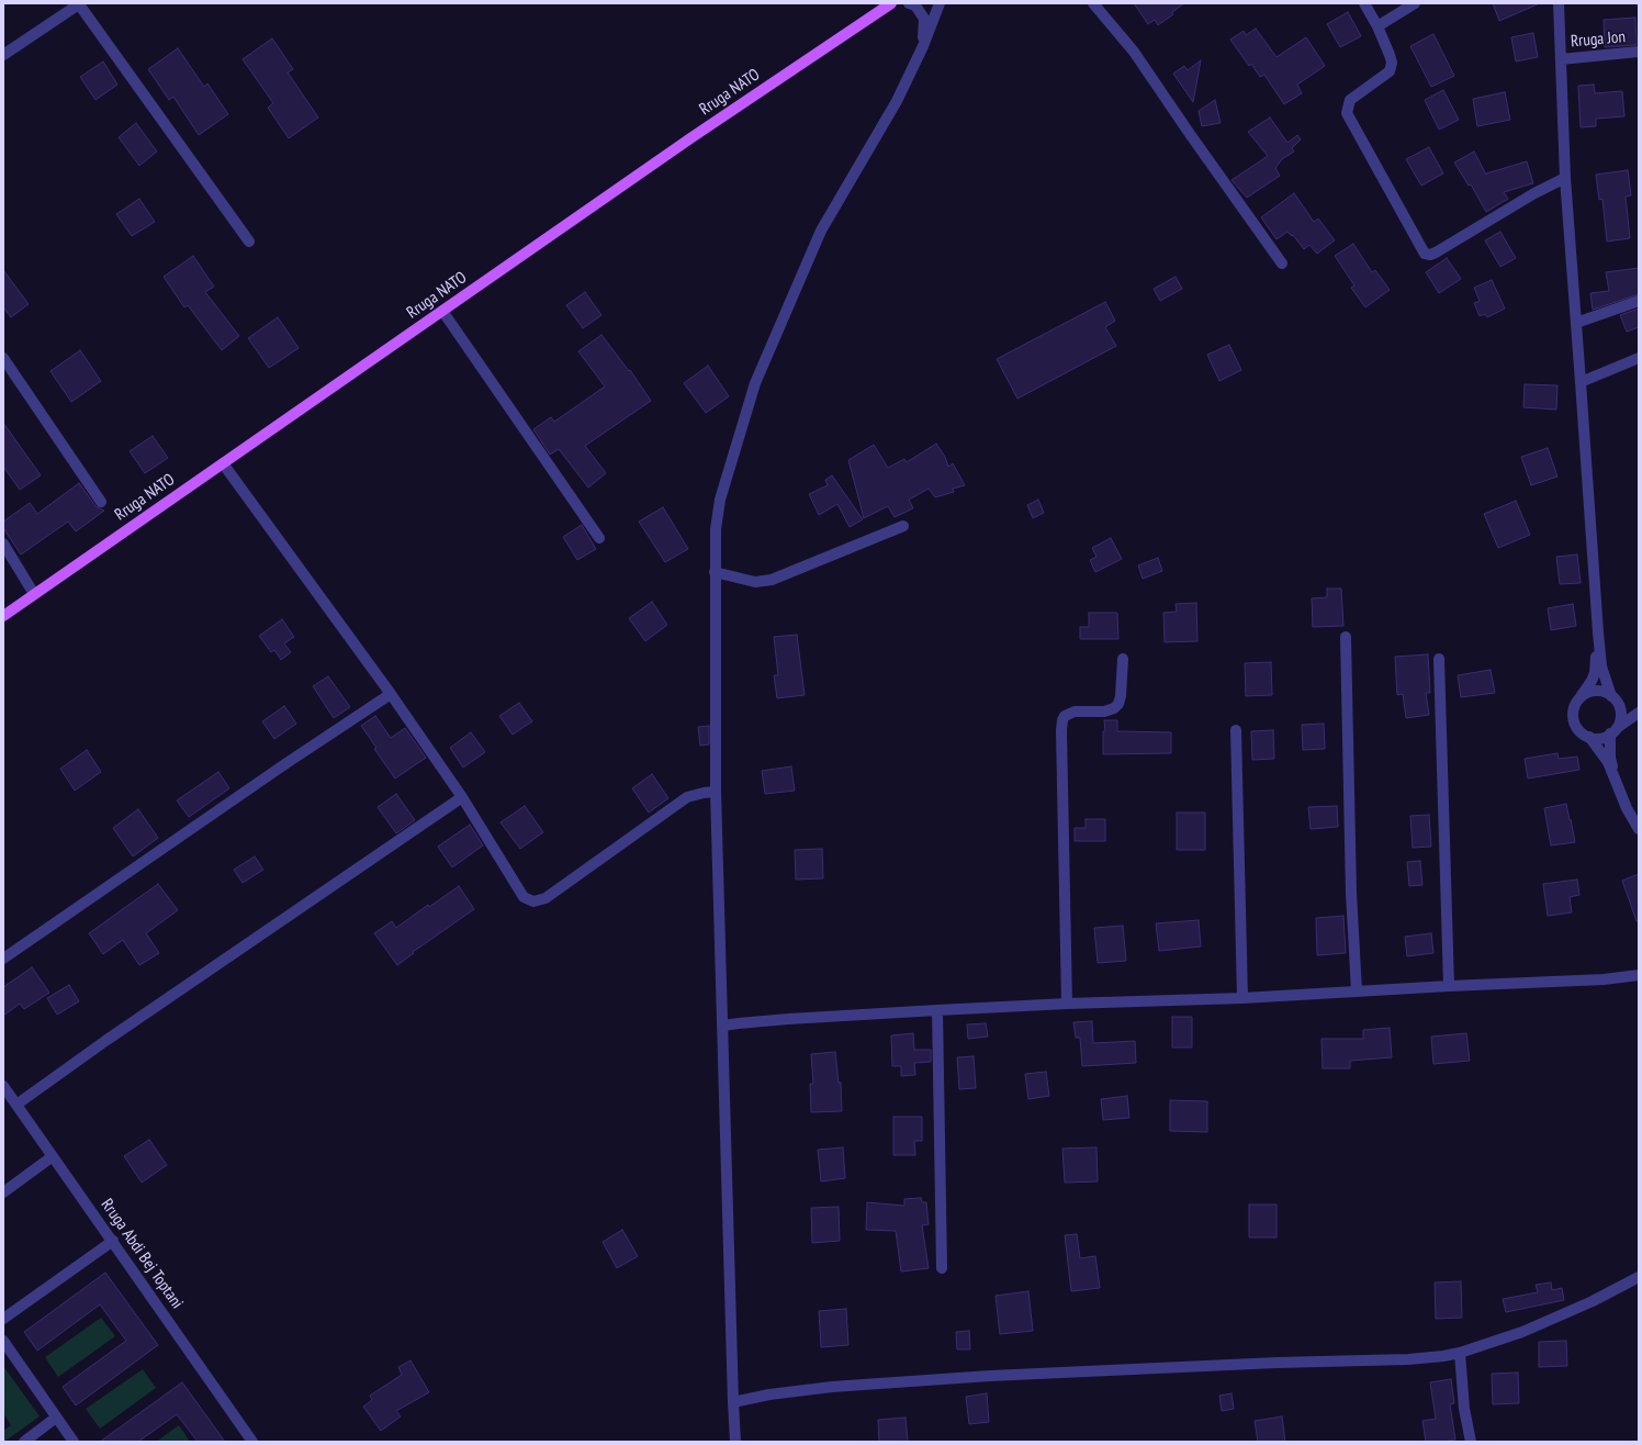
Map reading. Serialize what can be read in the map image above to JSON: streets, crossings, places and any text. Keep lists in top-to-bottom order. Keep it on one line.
{"streets":{"main road":["Rruga NATO"],"street":["Rruga Jon","Rruga Abdi Bej Toptani"]}}
